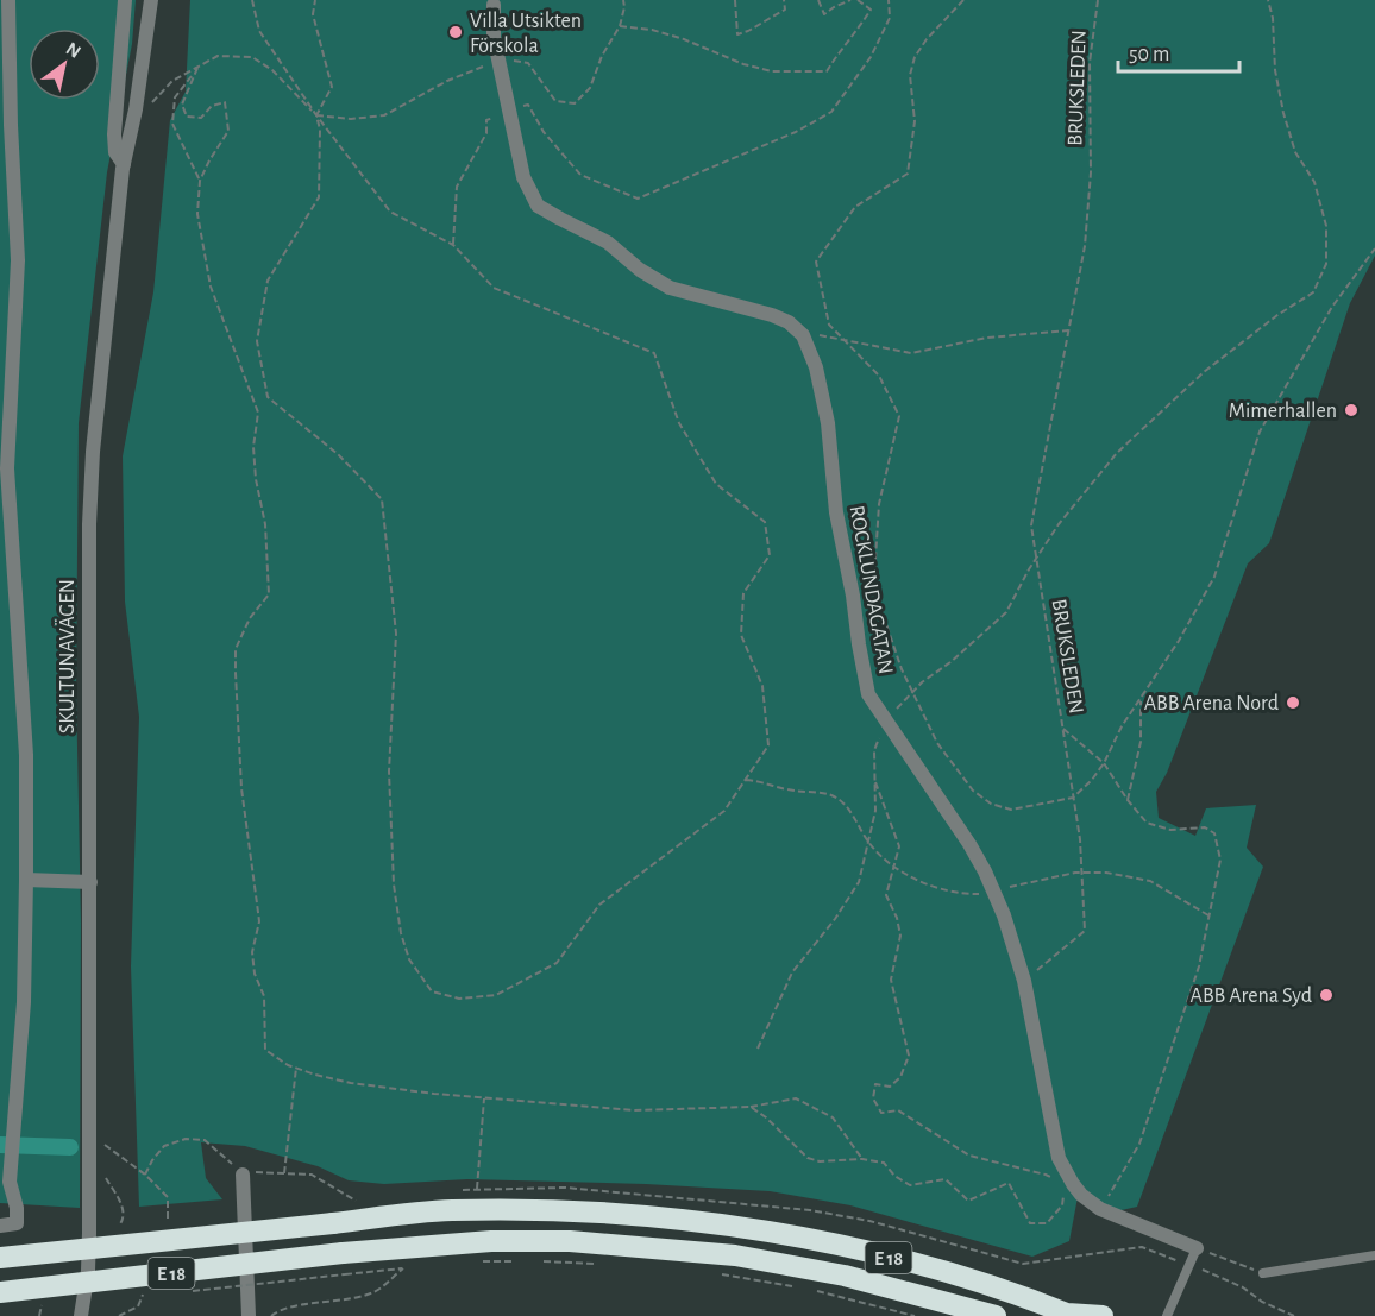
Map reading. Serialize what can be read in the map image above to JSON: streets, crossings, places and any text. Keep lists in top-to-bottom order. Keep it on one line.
{"streets":{"highway":["E 18"],"street":["ROCKLUNDAGATAN","SKULTUNAVÄGEN"],"path":["BRUKSLEDEN"]},"crossings":[["BRUKSLEDEN","ROCKLUNDAGATAN"]],"places":["Villa Utsikten Förskola","Mimerhallen","ABB Arena Nord","ABB Arena Syd"],"scale_bar":"50 m","north":"top right"}
